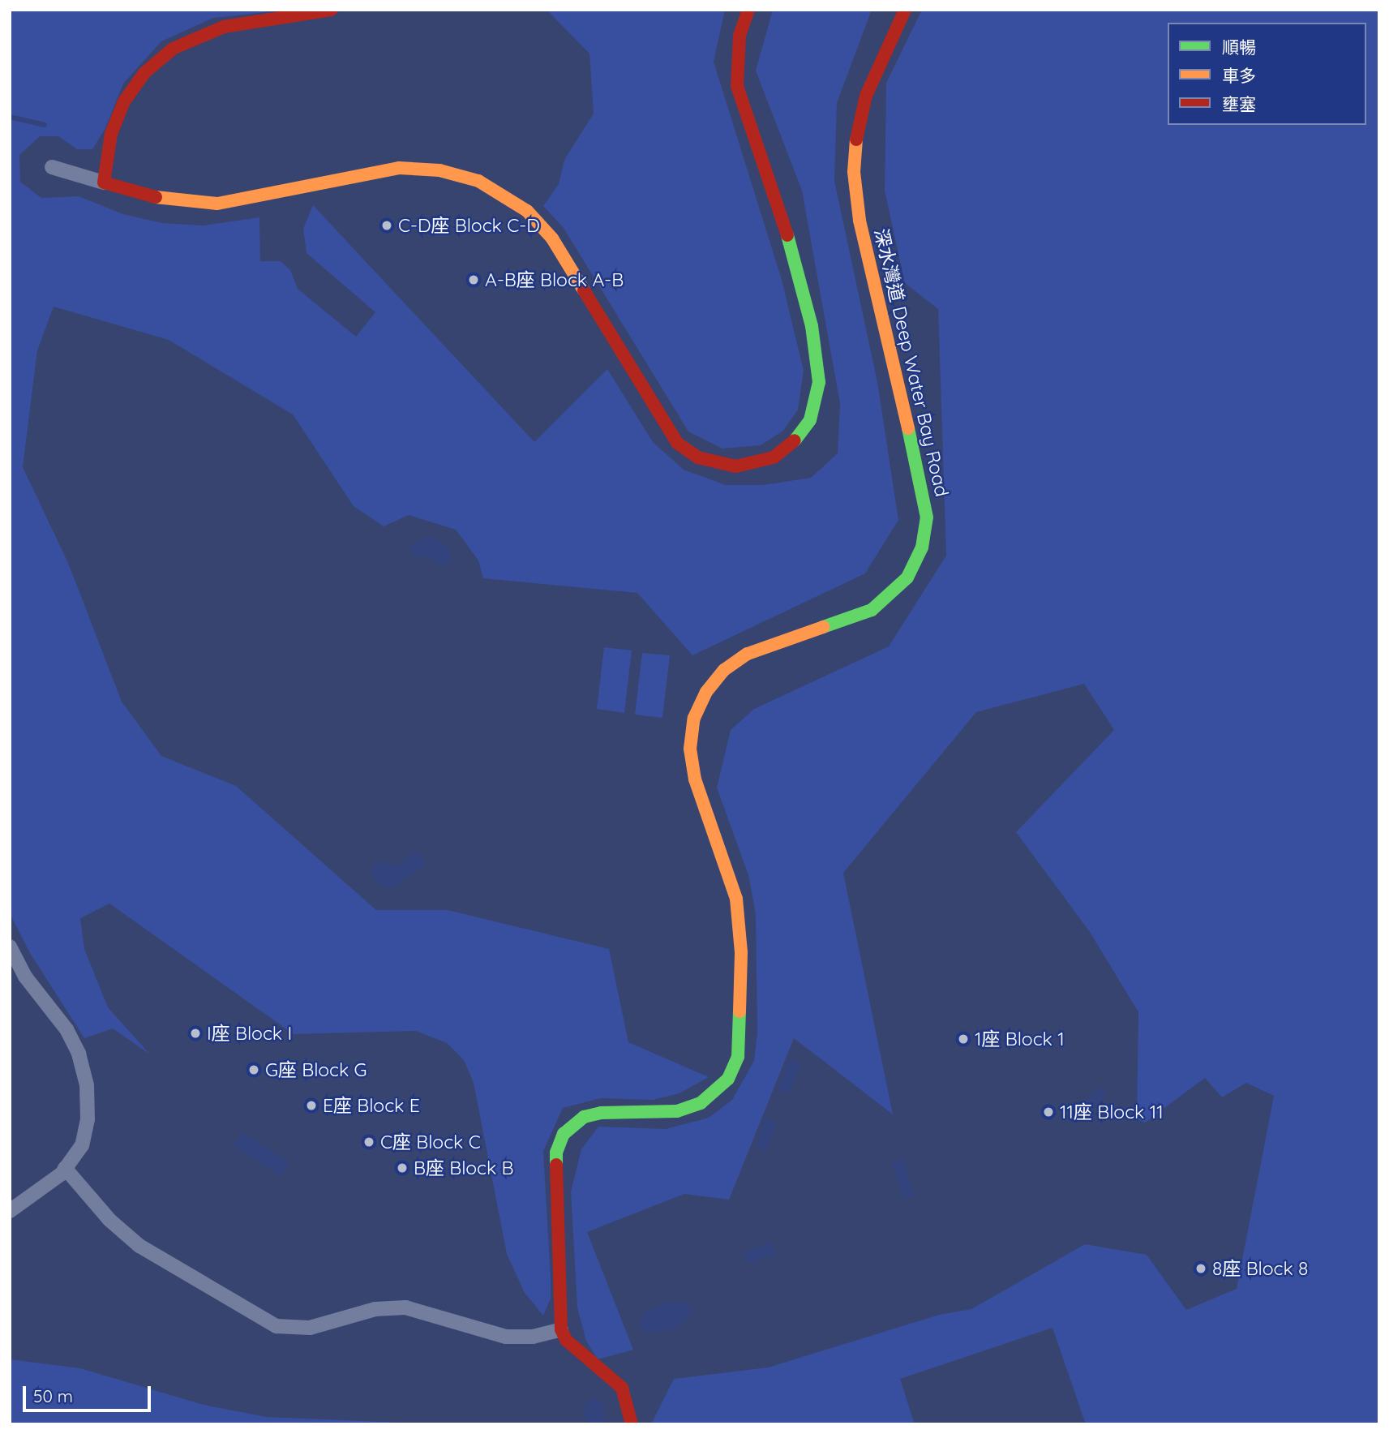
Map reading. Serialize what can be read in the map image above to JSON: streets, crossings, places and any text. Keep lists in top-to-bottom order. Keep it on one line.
{"streets":{"street":["深水灣道 Deep Water Bay Road"]},"places":["C-D座 Block C-D","A-B座 Block A-B","I座 Block I","1座 Block 1","G座 Block G","E座 Block E","11座 Block 11","C座 Block C","B座 Block B","8座 Block 8"],"legend":["順暢","車多","壅塞"],"scale_bar":"50 m"}
